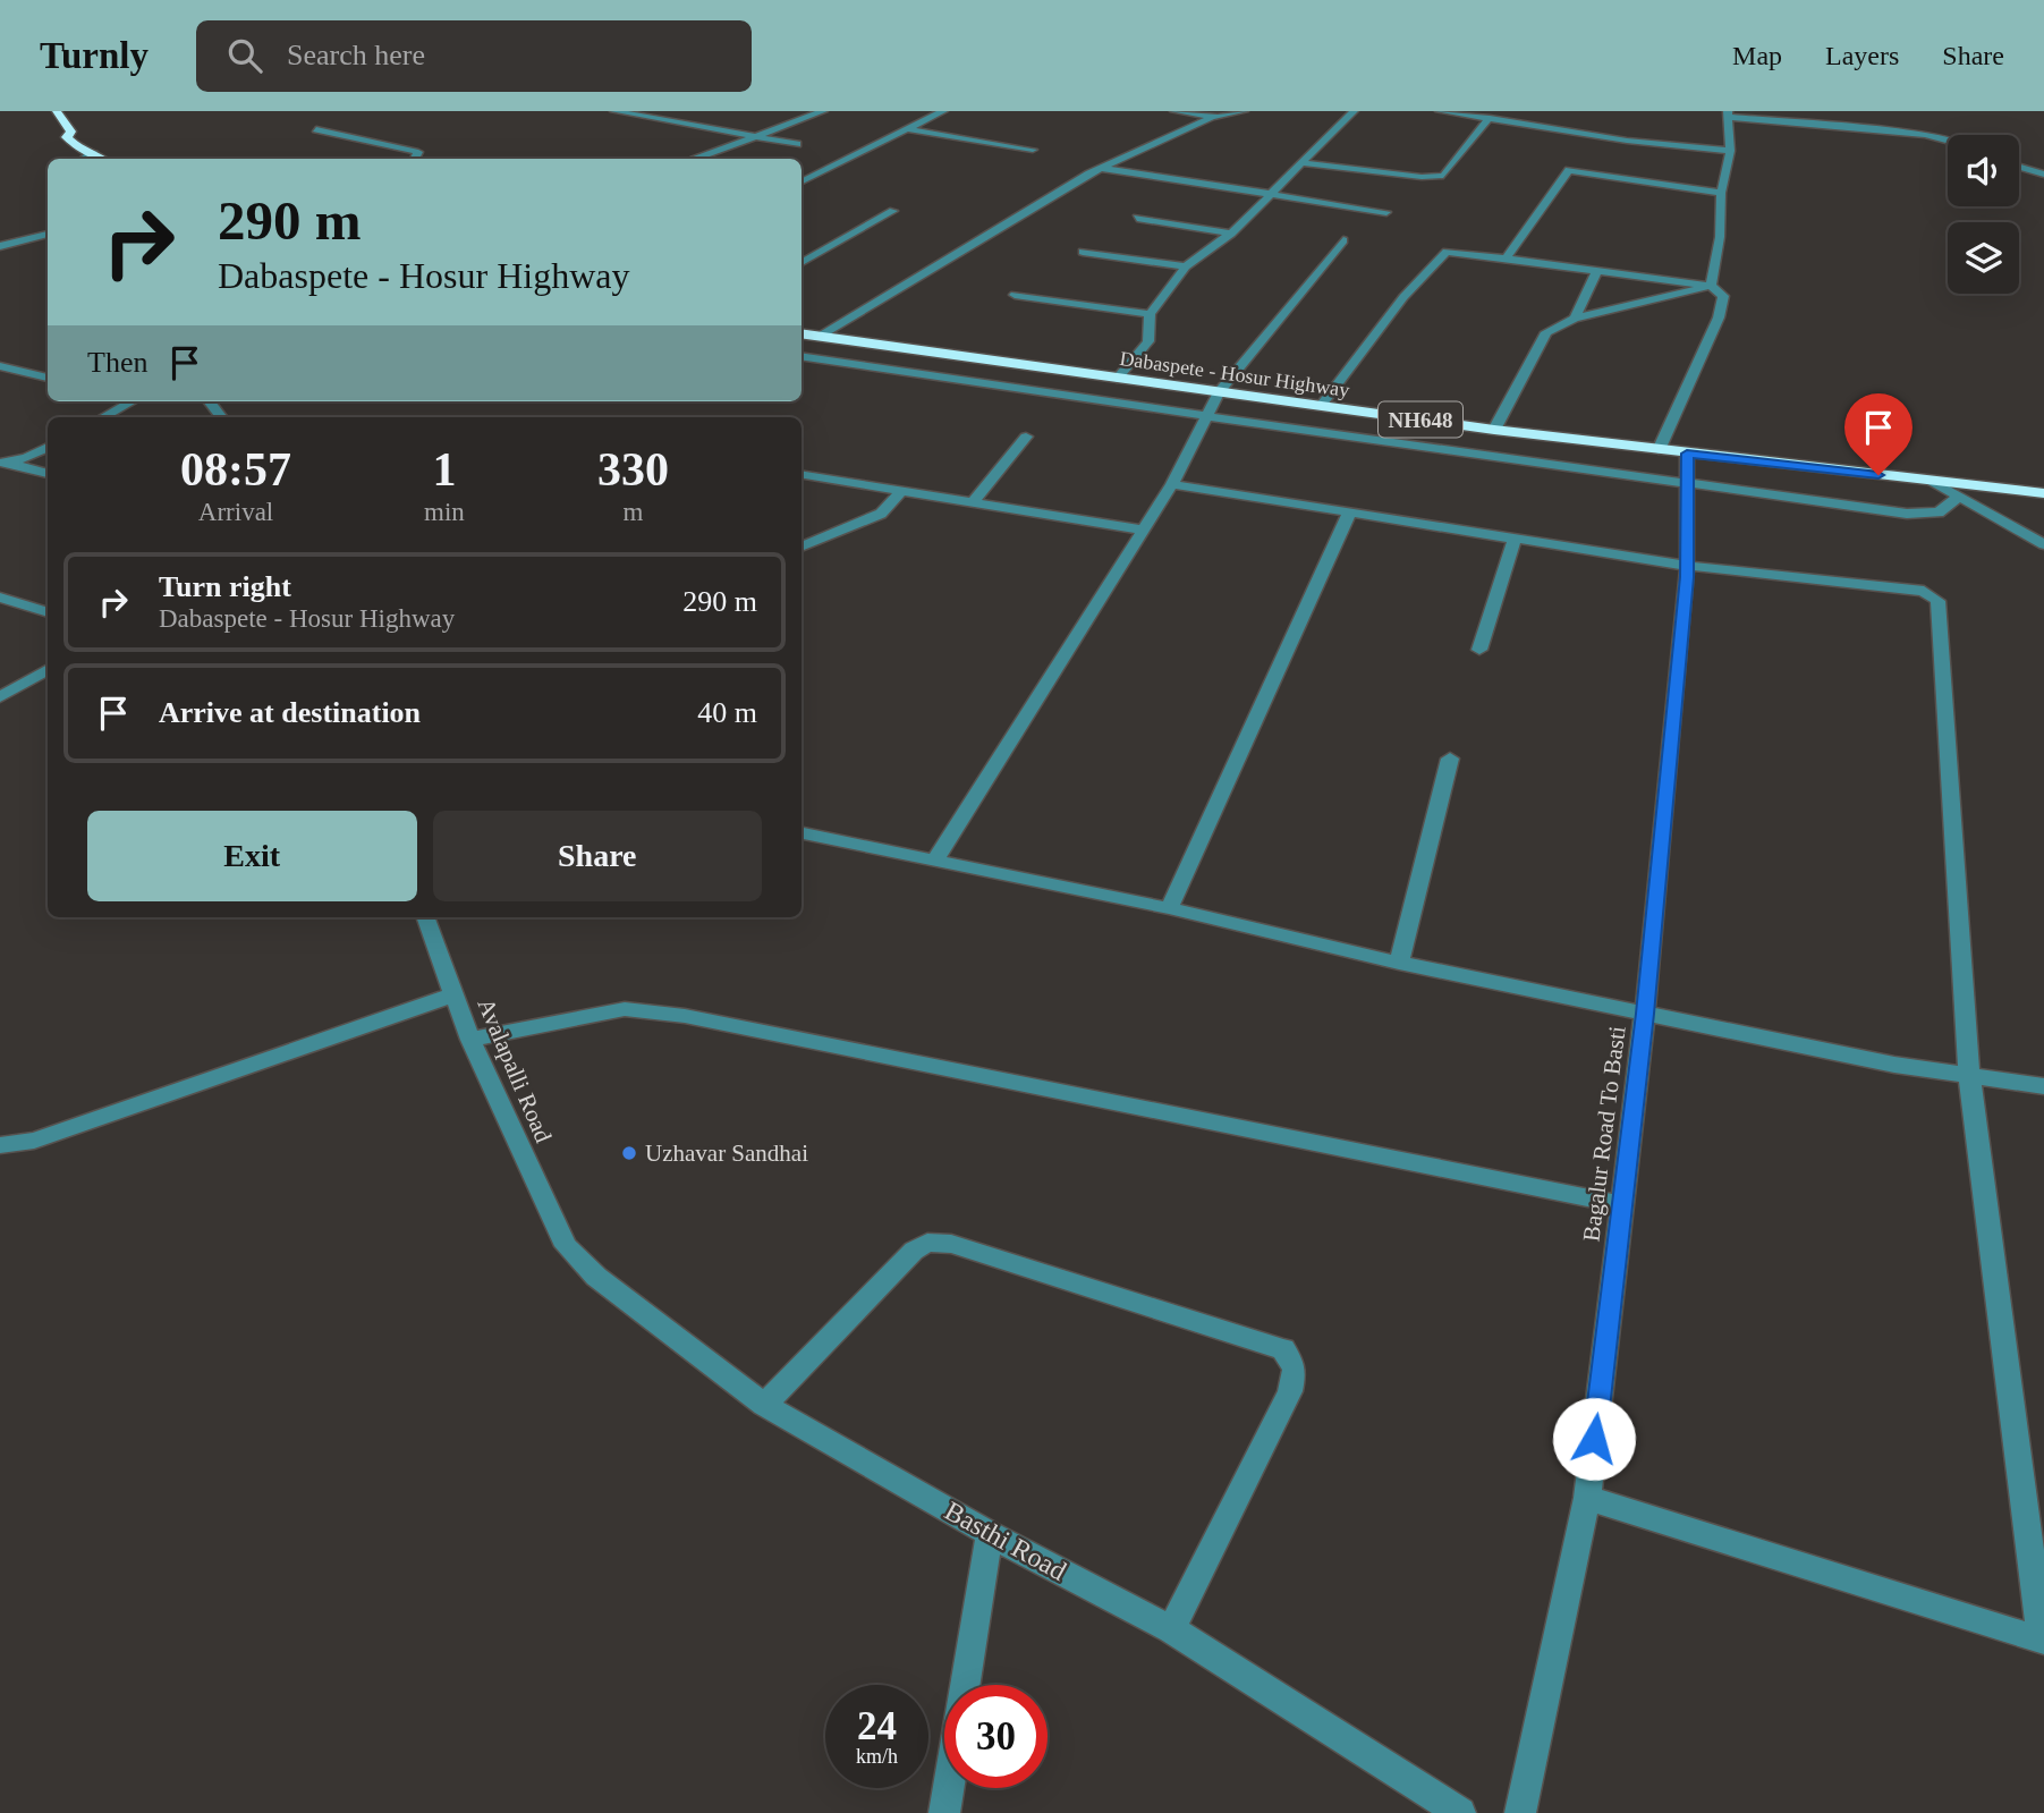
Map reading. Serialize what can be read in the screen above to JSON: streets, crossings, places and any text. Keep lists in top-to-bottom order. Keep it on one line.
{"streets":{"highway":["Dabaspete - Hosur Highway","NH648"],"street":["Avalapalli Road","Bagalur Road To Basti","Basthi Road"]},"crossings":[["Dabaspete - Hosur Highway","Bagalur Road To Basti"],["Avalapalli Road","Basthi Road"]],"places":["Uzhavar Sandhai"],"page":{"header":"Turnly","search":"Search here","nav":["Map","Layers","Share"],"turn":["290 m","Dabaspete - Hosur Highway"],"then":"Then","eta":["08:57","Arrival","1","min","330","m"],"list":[{"name":"Turn right","note":"Dabaspete - Hosur Highway","value":"290 m"},{"name":"Arrive at destination","value":"40 m"}],"buttons":["Exit","Share"],"speed":"24 km/h","limit":"30"}}
